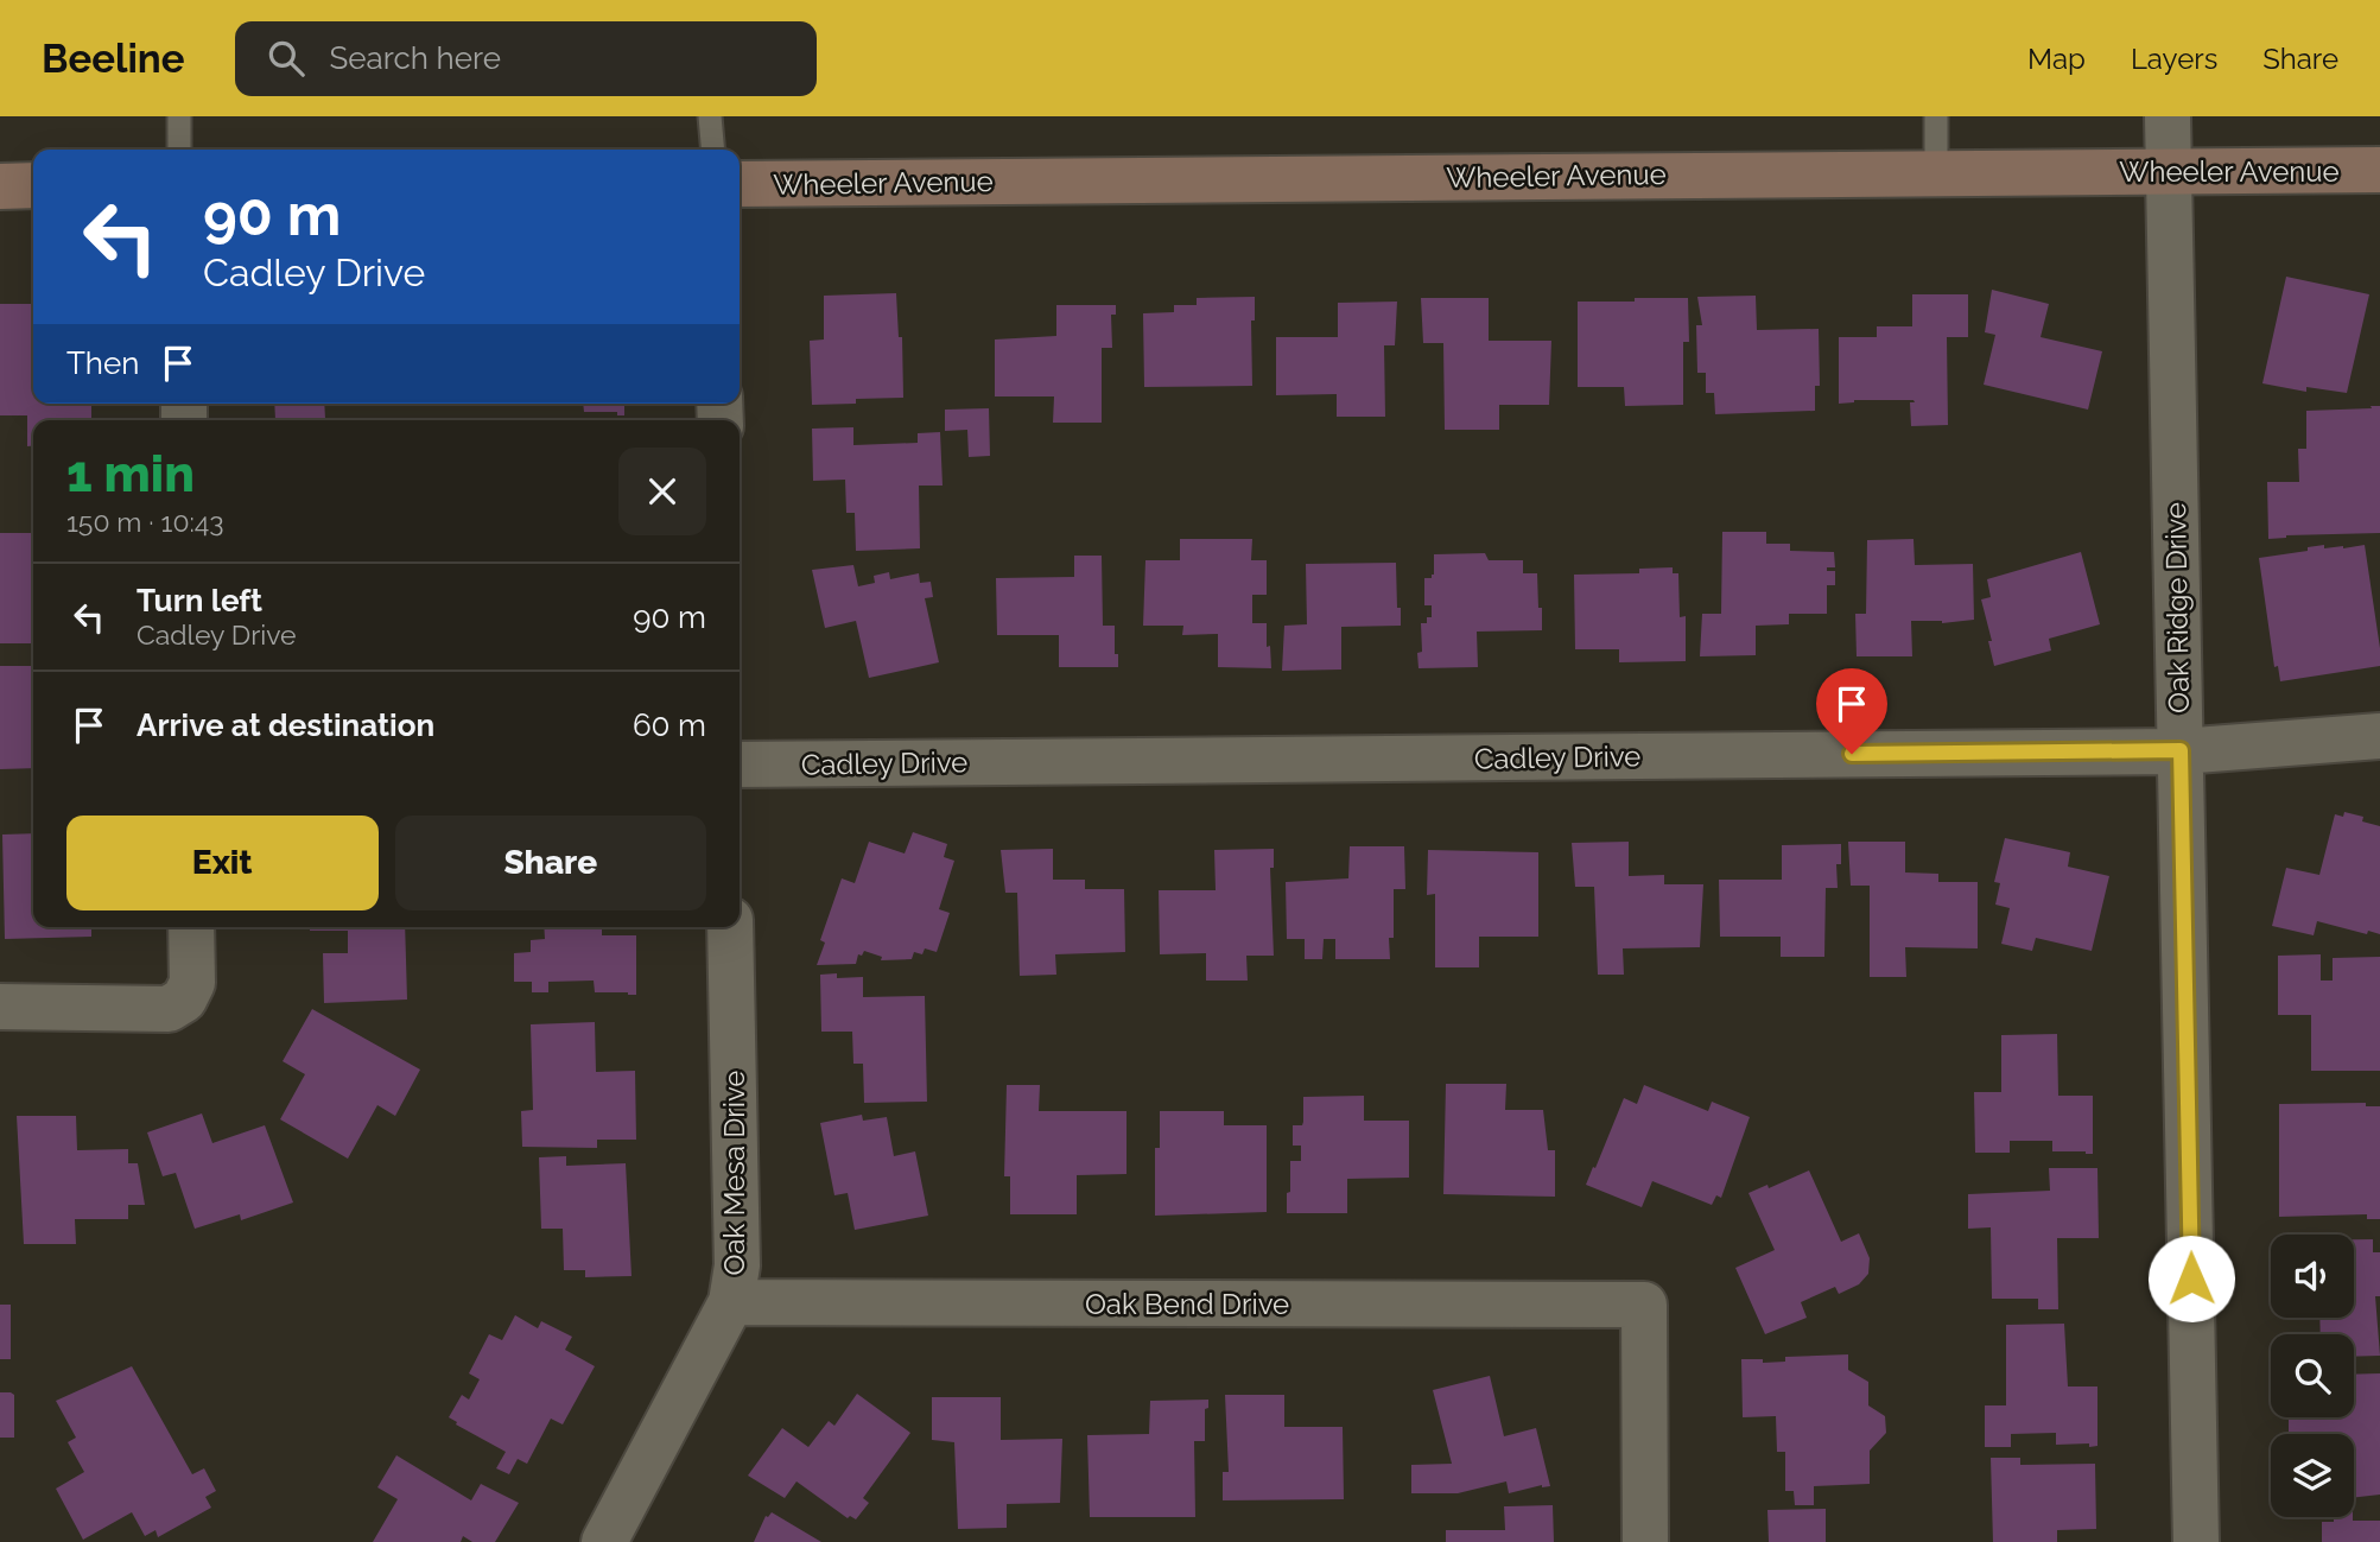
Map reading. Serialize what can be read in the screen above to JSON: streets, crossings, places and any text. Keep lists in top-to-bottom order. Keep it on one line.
{"streets":{"main road":["Wheeler Avenue"],"street":["Oak Ridge Drive","Cadley Drive","Oak Mesa Drive","Oak Bend Drive"]},"crossings":[["Wheeler Avenue","Oak Ridge Drive"],["Oak Ridge Drive","Cadley Drive"],["Oak Mesa Drive","Oak Bend Drive"]],"page":{"header":"Beeline","search":"Search here","nav":["Map","Layers","Share"],"turn":["90 m","Cadley Drive"],"then":"Then","heading":["1 min","150 m · 10:43"],"list":[{"name":"Turn left","note":"Cadley Drive","value":"90 m"},{"name":"Arrive at destination","value":"60 m"}],"buttons":["Exit","Share"]}}
